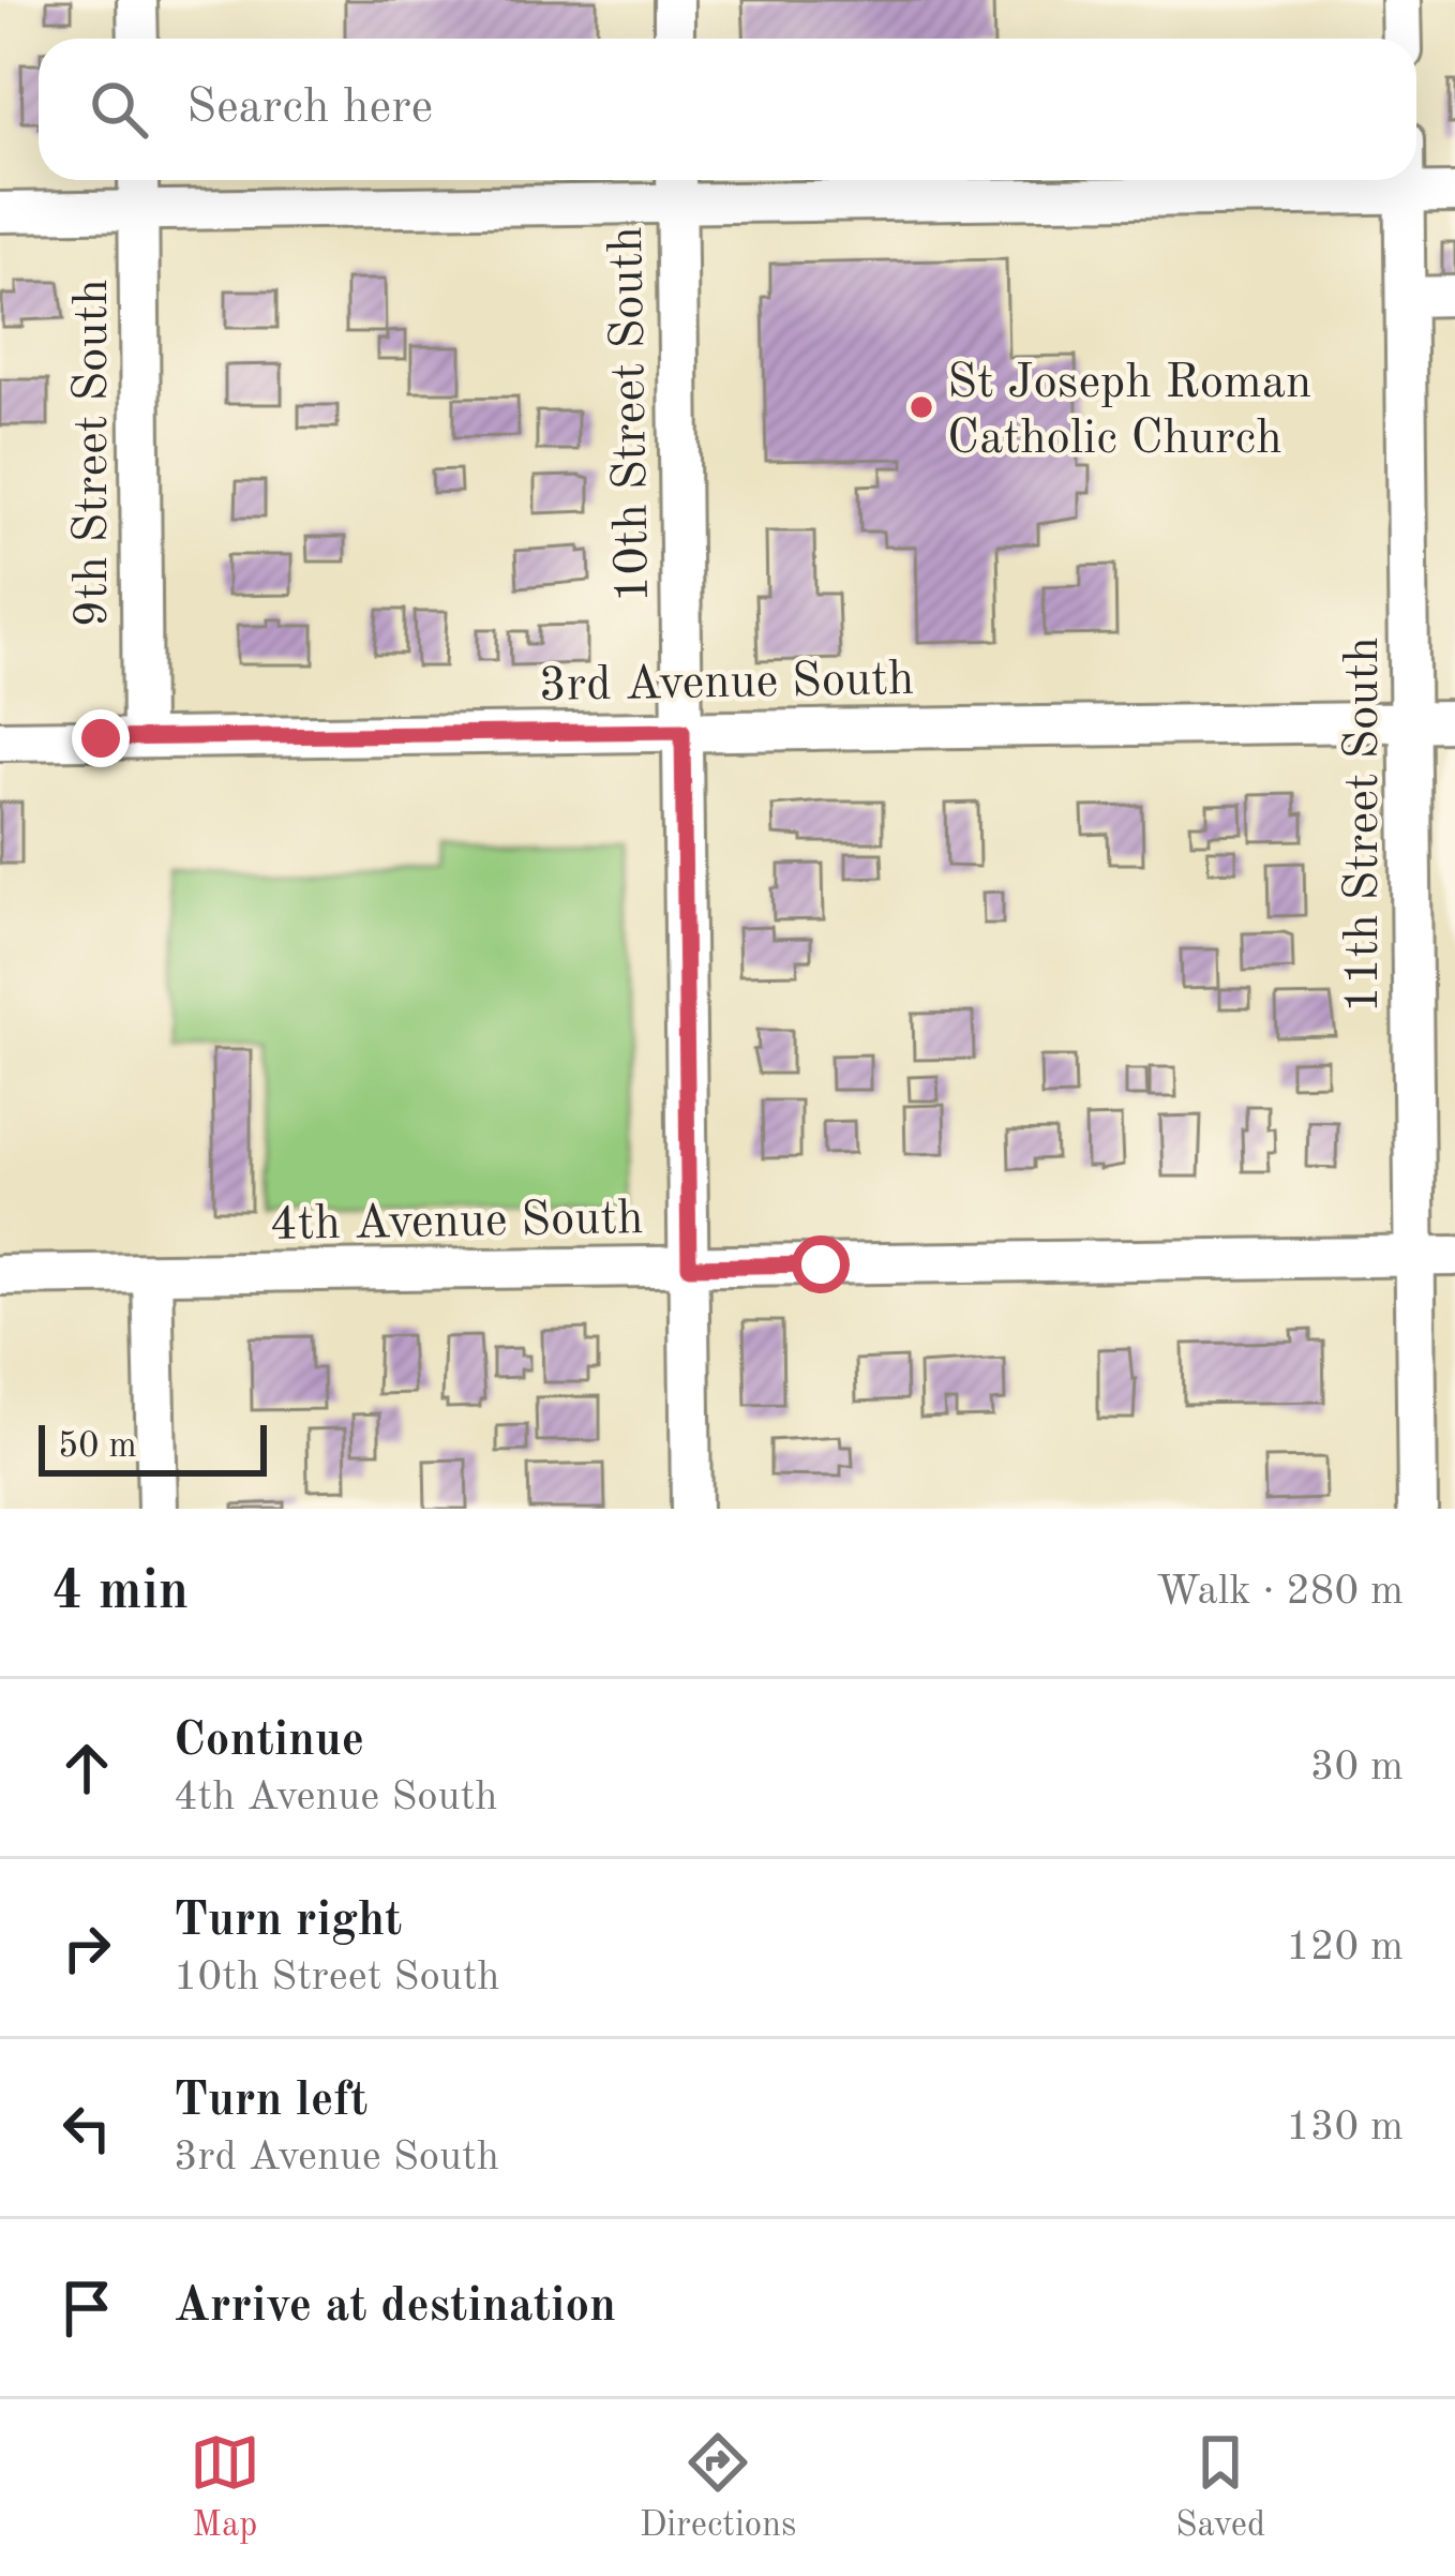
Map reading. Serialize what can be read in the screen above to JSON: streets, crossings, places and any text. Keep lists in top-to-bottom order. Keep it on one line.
{"streets":{"street":["10th Street South","9th Street South","3rd Avenue South","11th Street South","4th Avenue South"]},"crossings":[["10th Street South","3rd Avenue South"],["10th Street South","4th Avenue South"],["9th Street South","3rd Avenue South"],["3rd Avenue South","11th Street South"],["11th Street South","4th Avenue South"]],"places":["St Joseph Roman Catholic Church"],"scale_bar":"50 m","page":{"search":"Search here","scale":"50 m","heading":["4 min","Walk · 280 m"],"list":[["Continue","4th Avenue South","30 m"],["Turn right","10th Street South","120 m"],["Turn left","3rd Avenue South","130 m"],"Arrive at destination"],"nav":["Map","Directions","Saved"]}}
